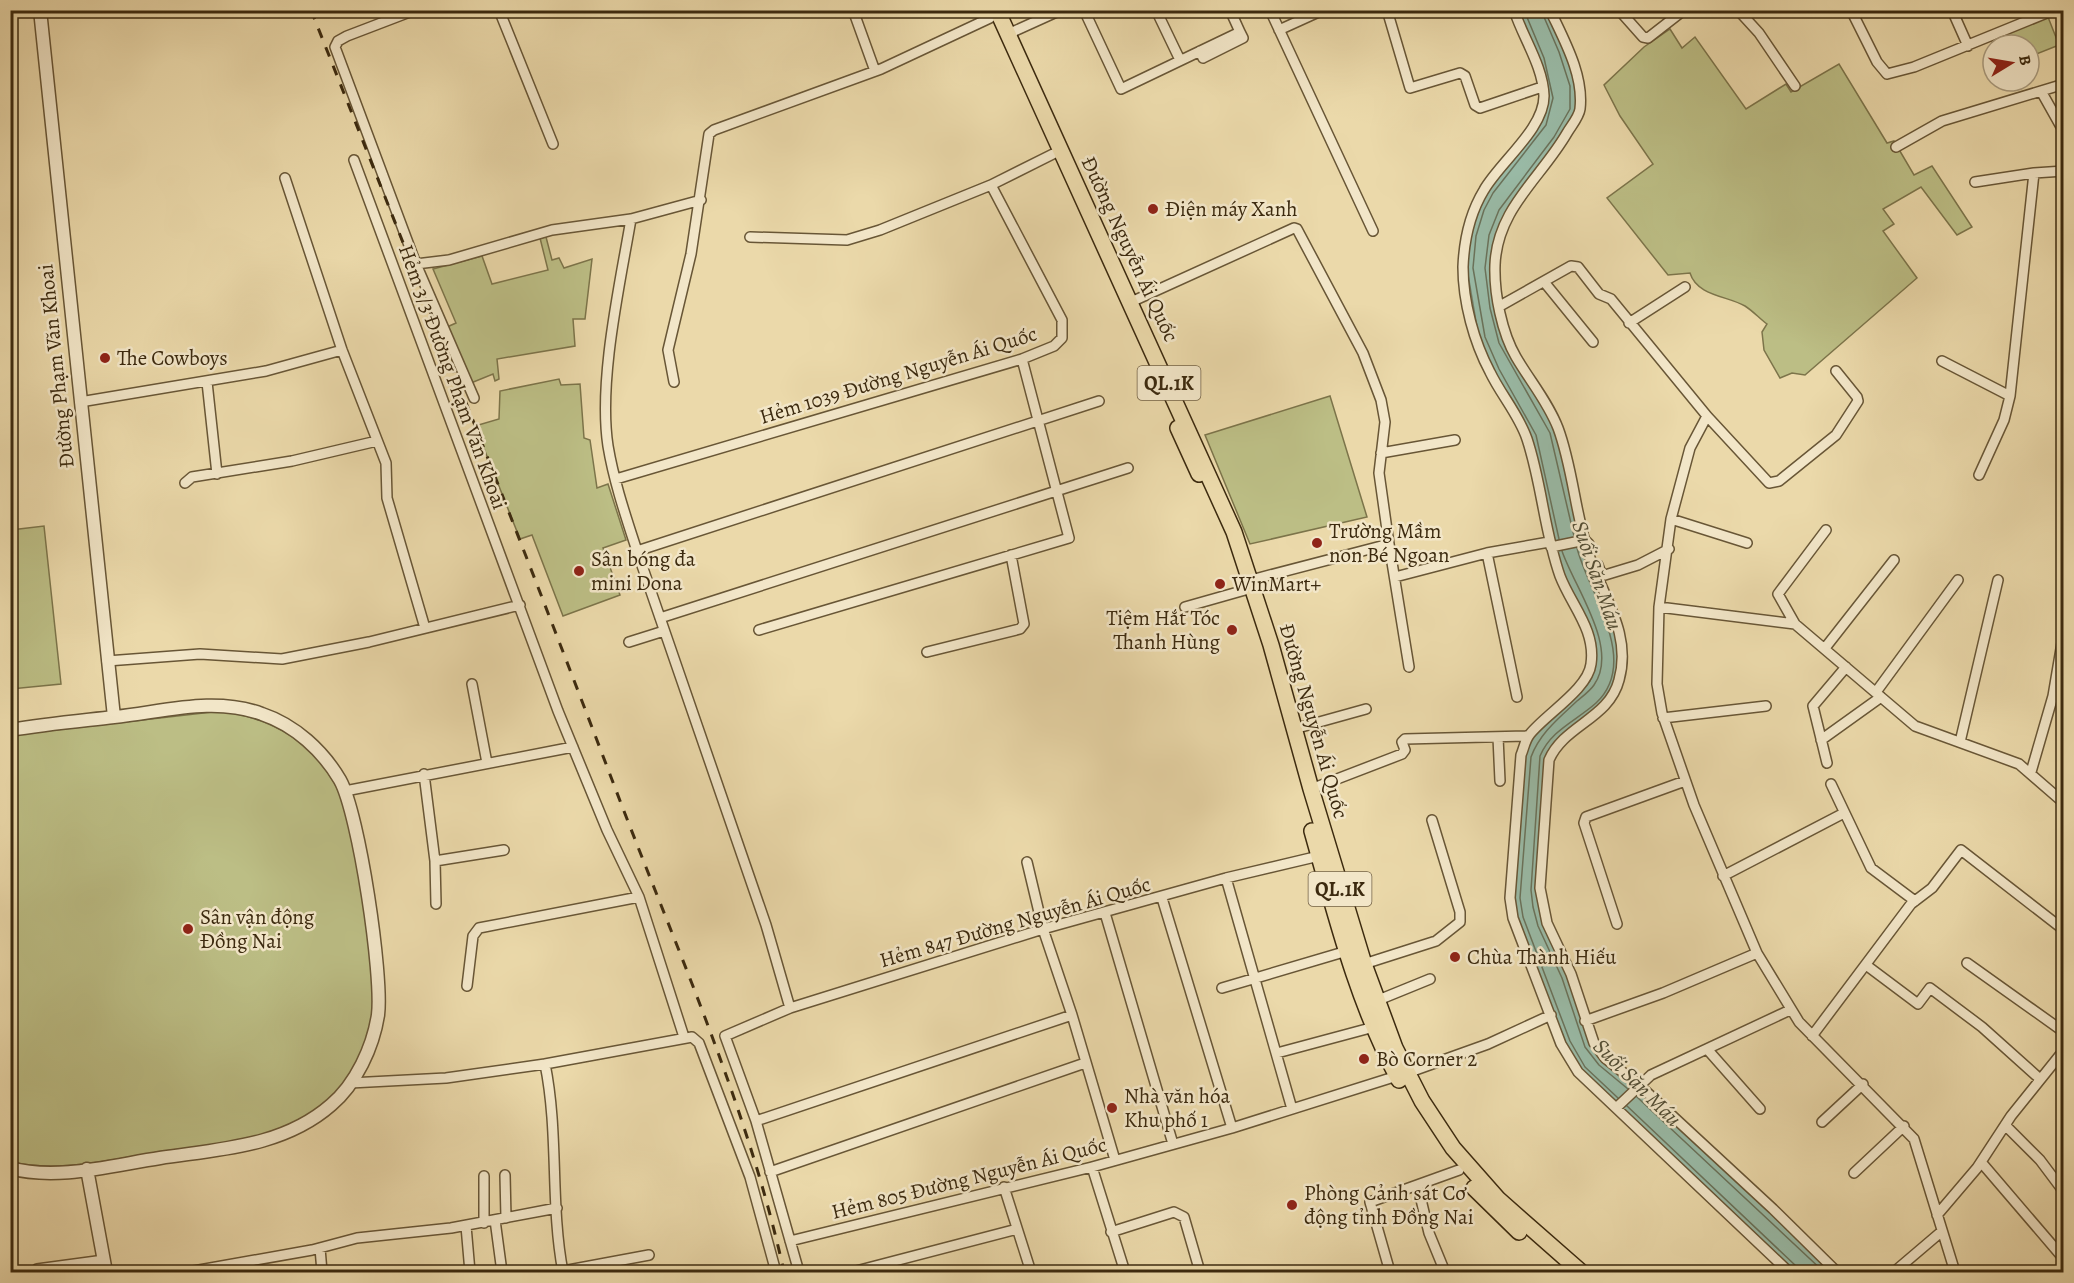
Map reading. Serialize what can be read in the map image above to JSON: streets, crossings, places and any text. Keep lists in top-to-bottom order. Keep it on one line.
{"streets":{"main road":["Đường Nguyễn Ái Quốc","QL.1K"],"street":["Đường Phạm Văn Khoai","Hẻm 1039 Đường Nguyễn Ái Quốc","Hẻm 3/3 Đường Phạm Văn Khoai","Hẻm 847 Đường Nguyễn Ái Quốc","Hẻm 805 Đường Nguyễn Ái Quốc"]},"crossings":[["Đường Nguyễn Ái Quốc","Hẻm 847 Đường Nguyễn Ái Quốc"],["Đường Nguyễn Ái Quốc","Hẻm 805 Đường Nguyễn Ái Quốc"]],"water":["Suối Săn Máu"],"places":["Điện máy Xanh","The Cowboys","Trường Mầm non Bé Ngoan","Sân bóng đa mini Dona","WinMart+","Tiệm Hắt Tóc Thanh Hùng","Sân vận động Đồng Nai","Chùa Thành Hiếu","Bò Corner 2","Nhà văn hóa Khu phố 1","Phòng Cảnh sát Cơ động tỉnh Đồng Nai"],"north":"right"}
